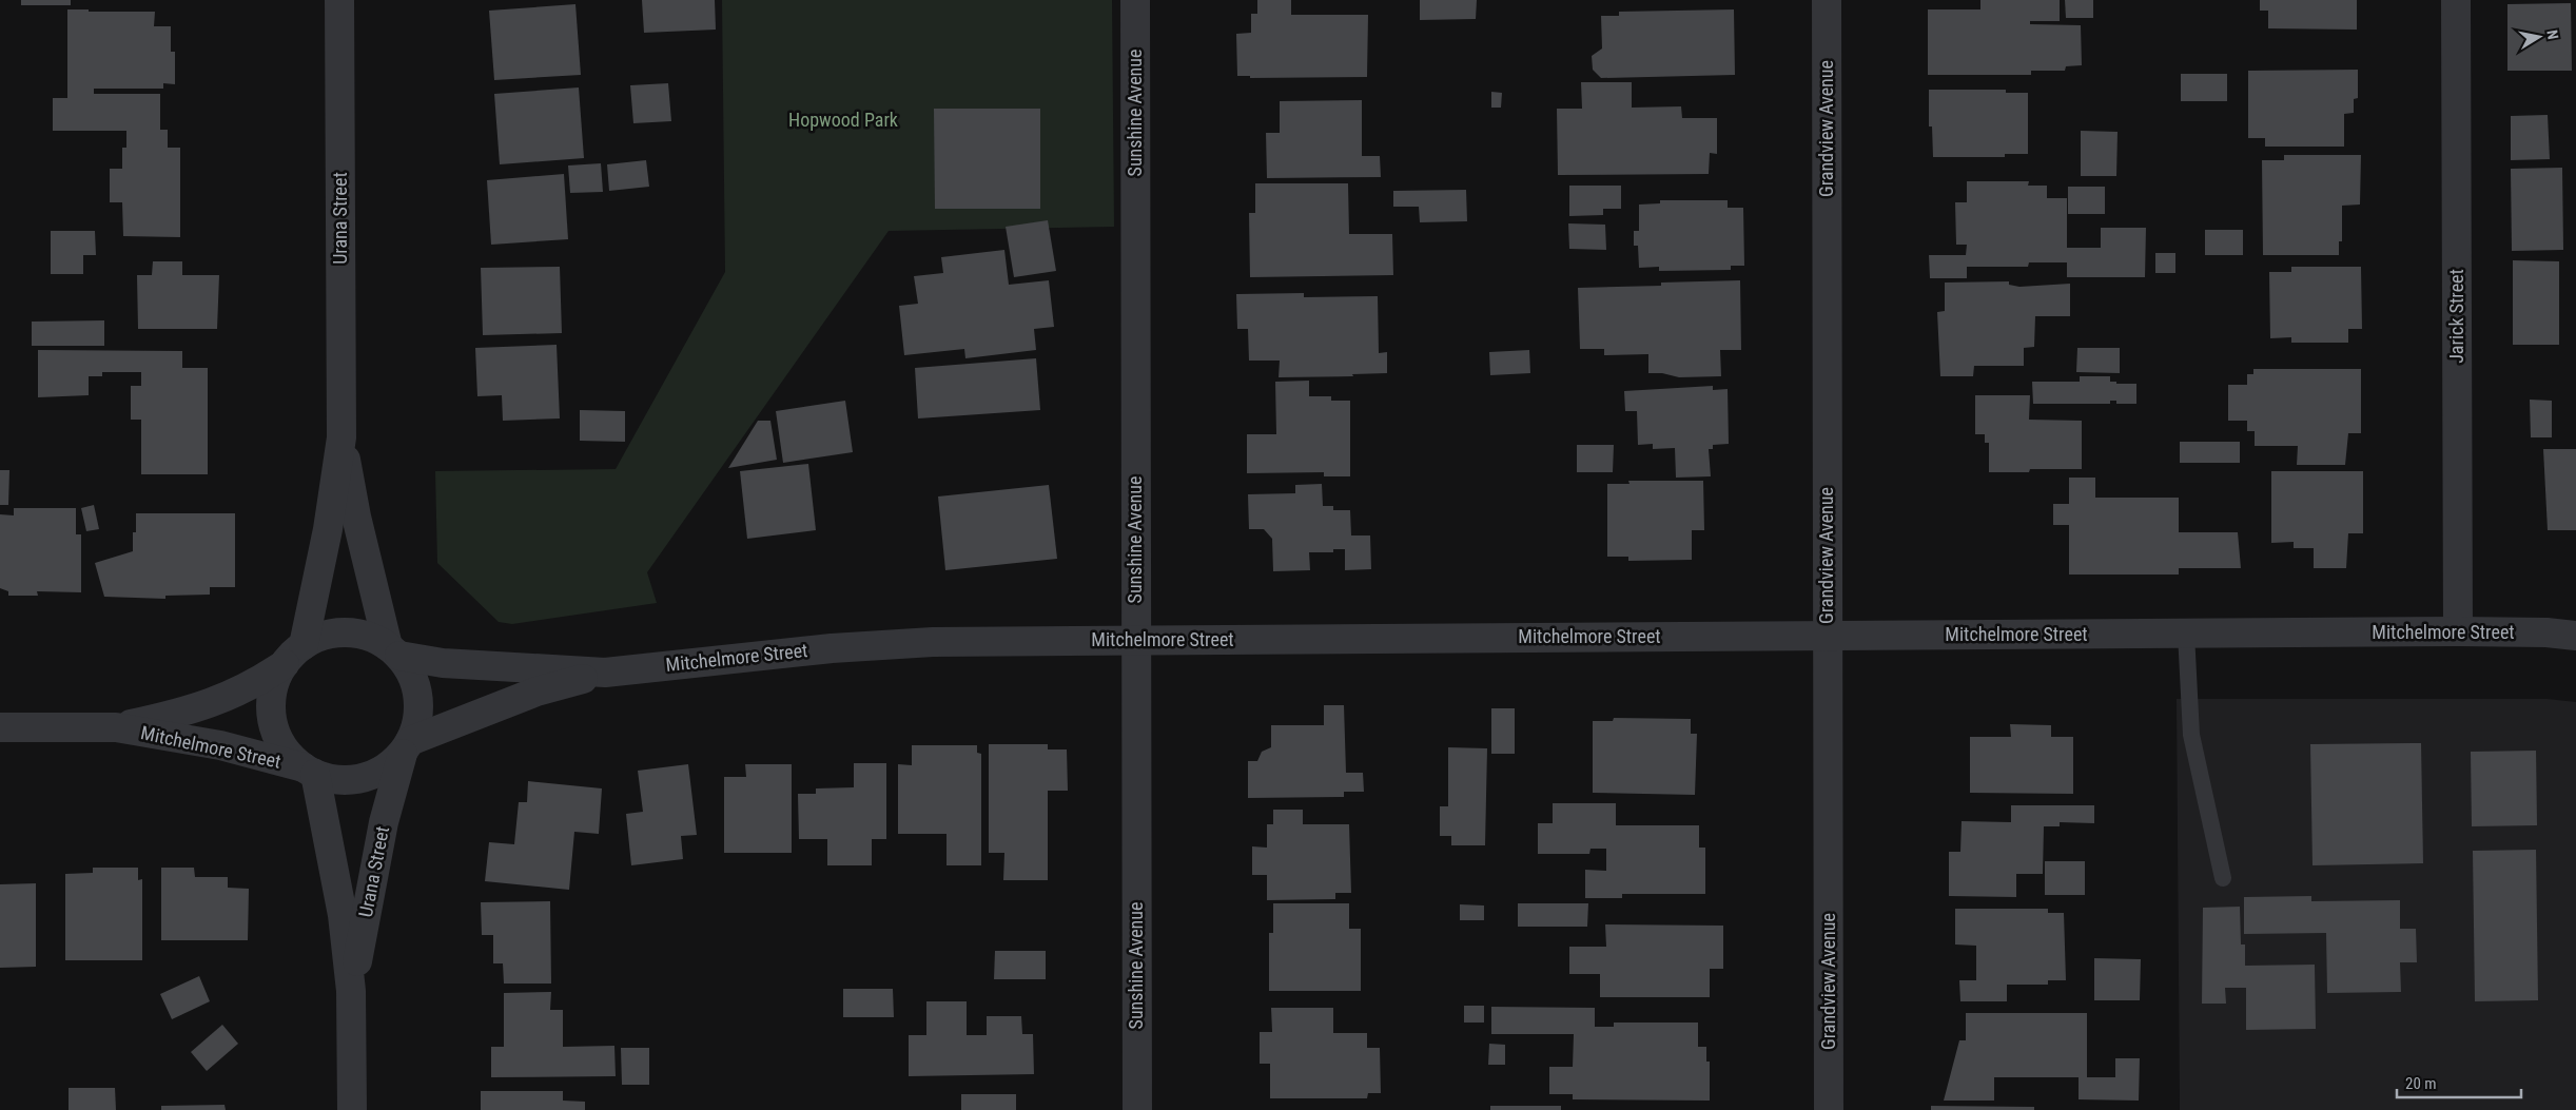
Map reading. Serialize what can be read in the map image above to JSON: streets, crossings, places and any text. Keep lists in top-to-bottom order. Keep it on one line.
{"streets":{"street":["Sunshine Avenue","Grandview Avenue","Urana Street","Jarick Street","Mitchelmore Street"]},"crossings":[["Sunshine Avenue","Mitchelmore Street"],["Grandview Avenue","Mitchelmore Street"],["Urana Street","Mitchelmore Street"],["Jarick Street","Mitchelmore Street"]],"parks":["Hopwood Park"],"scale_bar":"20 m","north":"right"}
